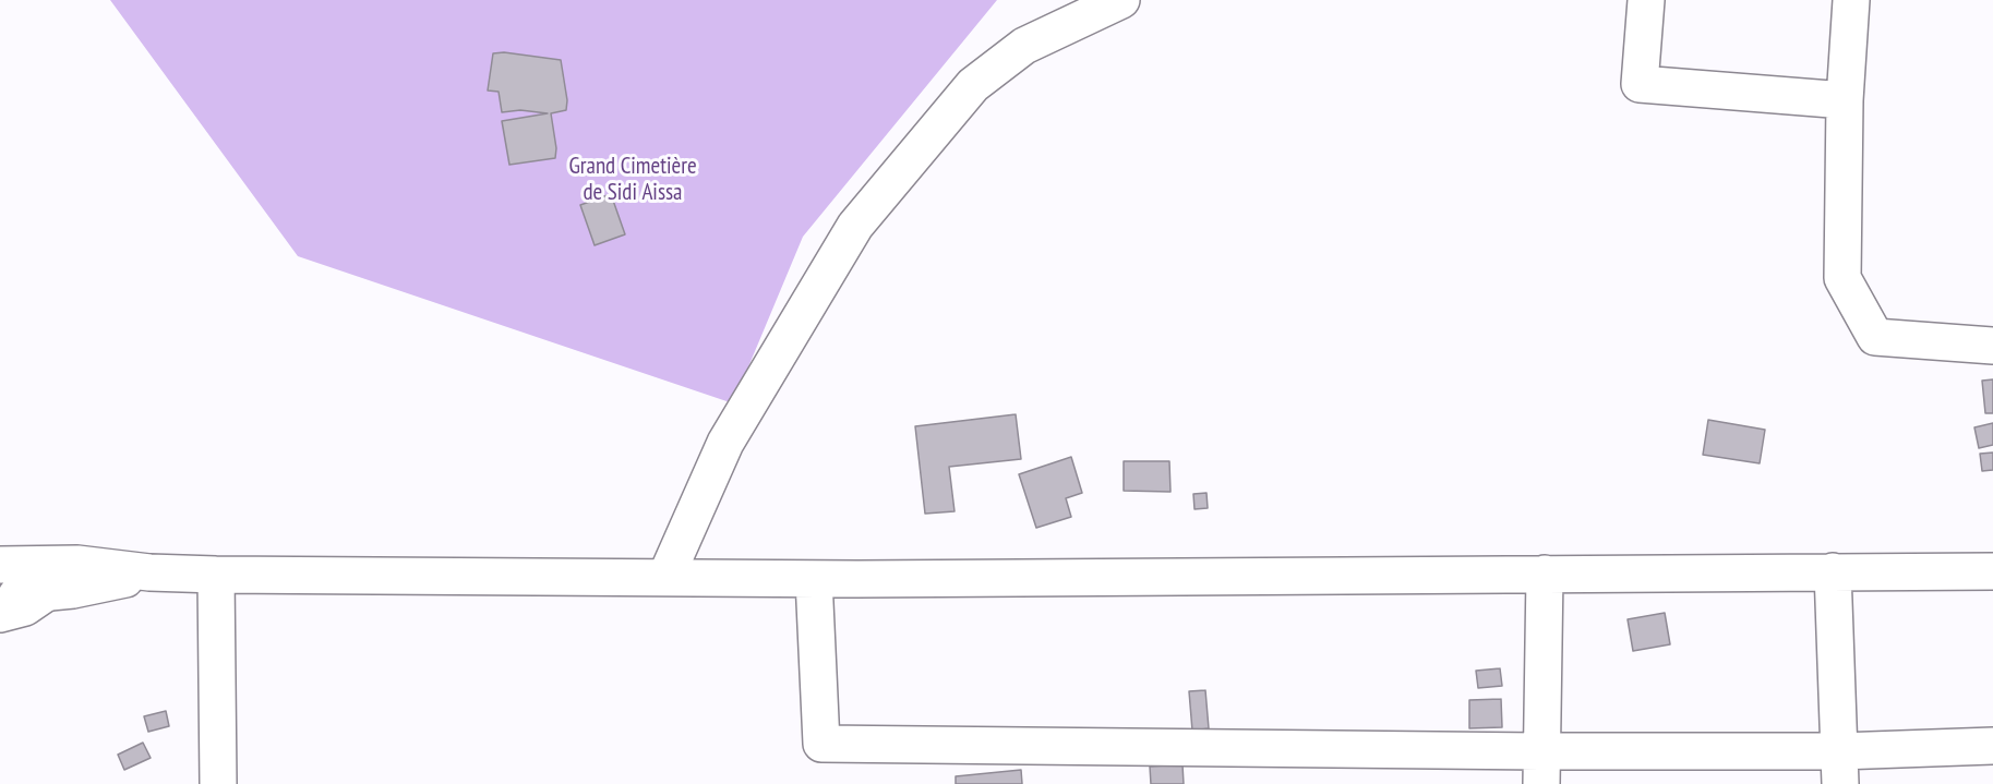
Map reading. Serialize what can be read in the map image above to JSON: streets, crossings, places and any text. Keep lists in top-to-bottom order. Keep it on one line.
{"parks":["Grand Cimetière de Sidi Aissa"]}
